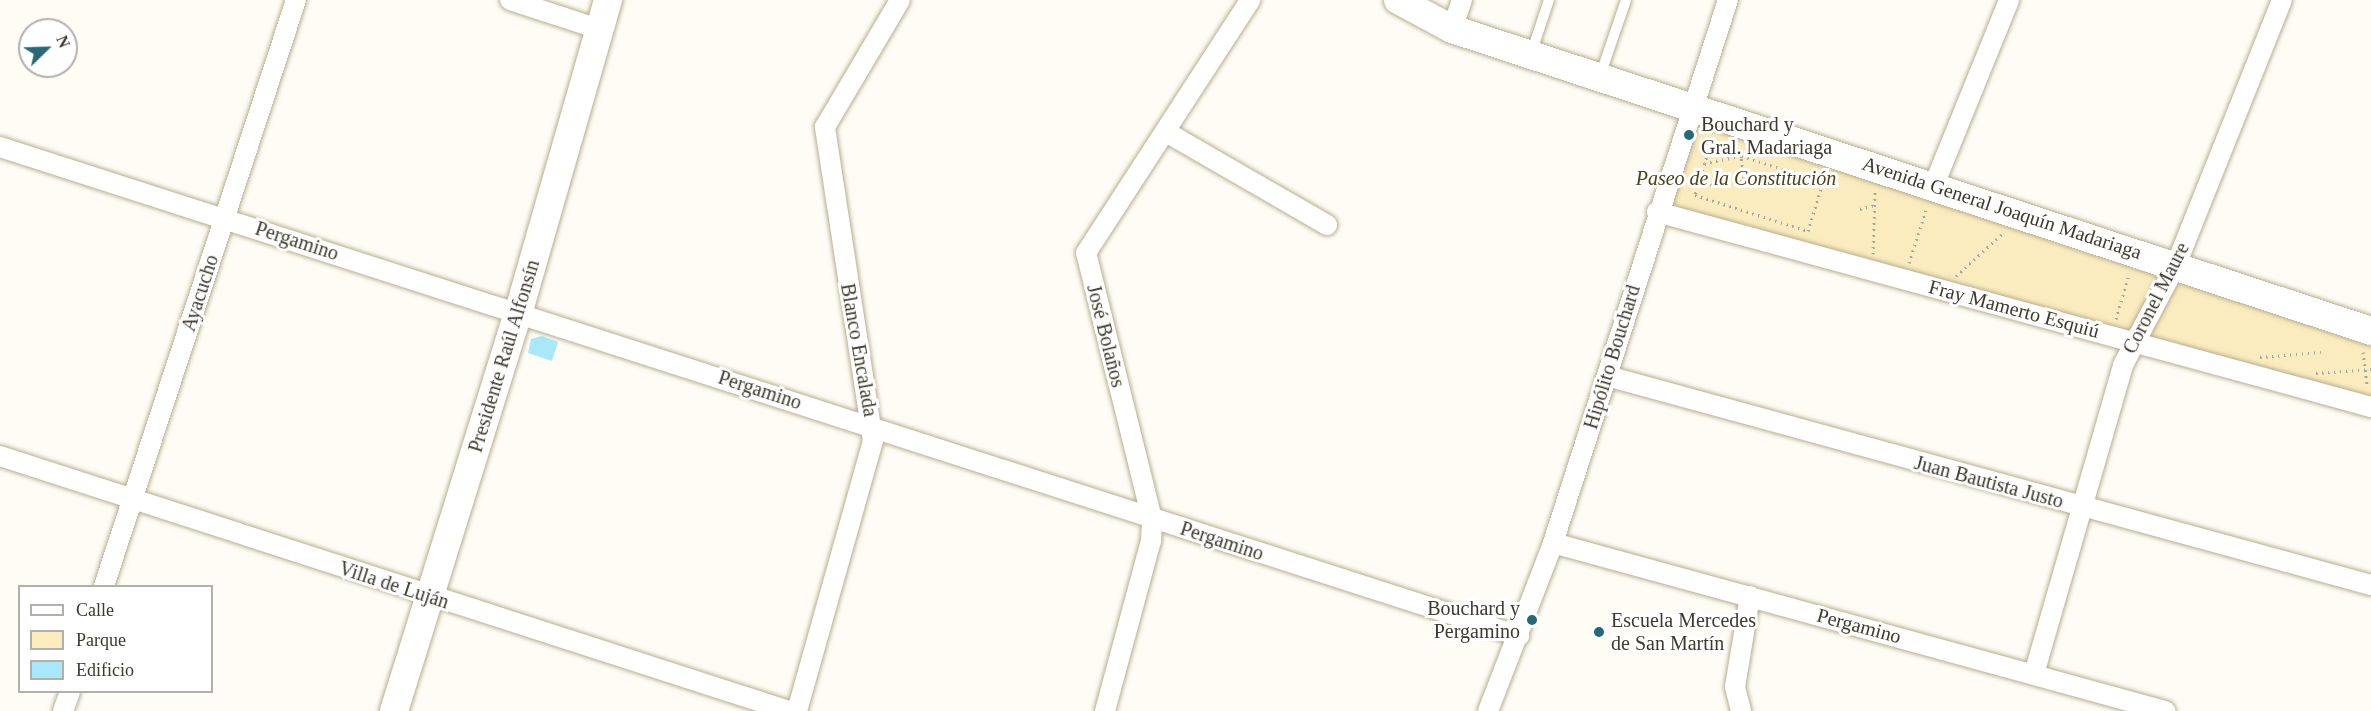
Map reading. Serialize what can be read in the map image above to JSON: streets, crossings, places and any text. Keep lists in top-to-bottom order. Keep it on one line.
{"streets":{"main road":["Avenida General Joaquín Madariaga","Presidente Raúl Alfonsín"],"street":["Pergamino","Ayacucho","Coronel Maure","Fray Mamerto Esquiú","José Bolaños","Blanco Encalada","Hipólito Bouchard","Juan Bautista Justo","Villa de Luján"]},"crossings":[["Avenida General Joaquín Madariaga","Coronel Maure"],["Avenida General Joaquín Madariaga","Hipólito Bouchard"],["Pergamino","Ayacucho"],["Pergamino","Coronel Maure"],["Pergamino","José Bolaños"],["Pergamino","Blanco Encalada"],["Pergamino","Presidente Raúl Alfonsín"],["Pergamino","Hipólito Bouchard"],["Ayacucho","Villa de Luján"],["Coronel Maure","Fray Mamerto Esquiú"],["Coronel Maure","Juan Bautista Justo"],["Fray Mamerto Esquiú","Hipólito Bouchard"],["Presidente Raúl Alfonsín","Villa de Luján"],["Hipólito Bouchard","Juan Bautista Justo"]],"parks":["Paseo de la Constitución"],"places":["Bouchard y Gral. Madariaga","Bouchard y Pergamino","Escuela Mercedes de San Martín"],"legend":["Calle","Parque","Edificio"],"north":"top right"}
